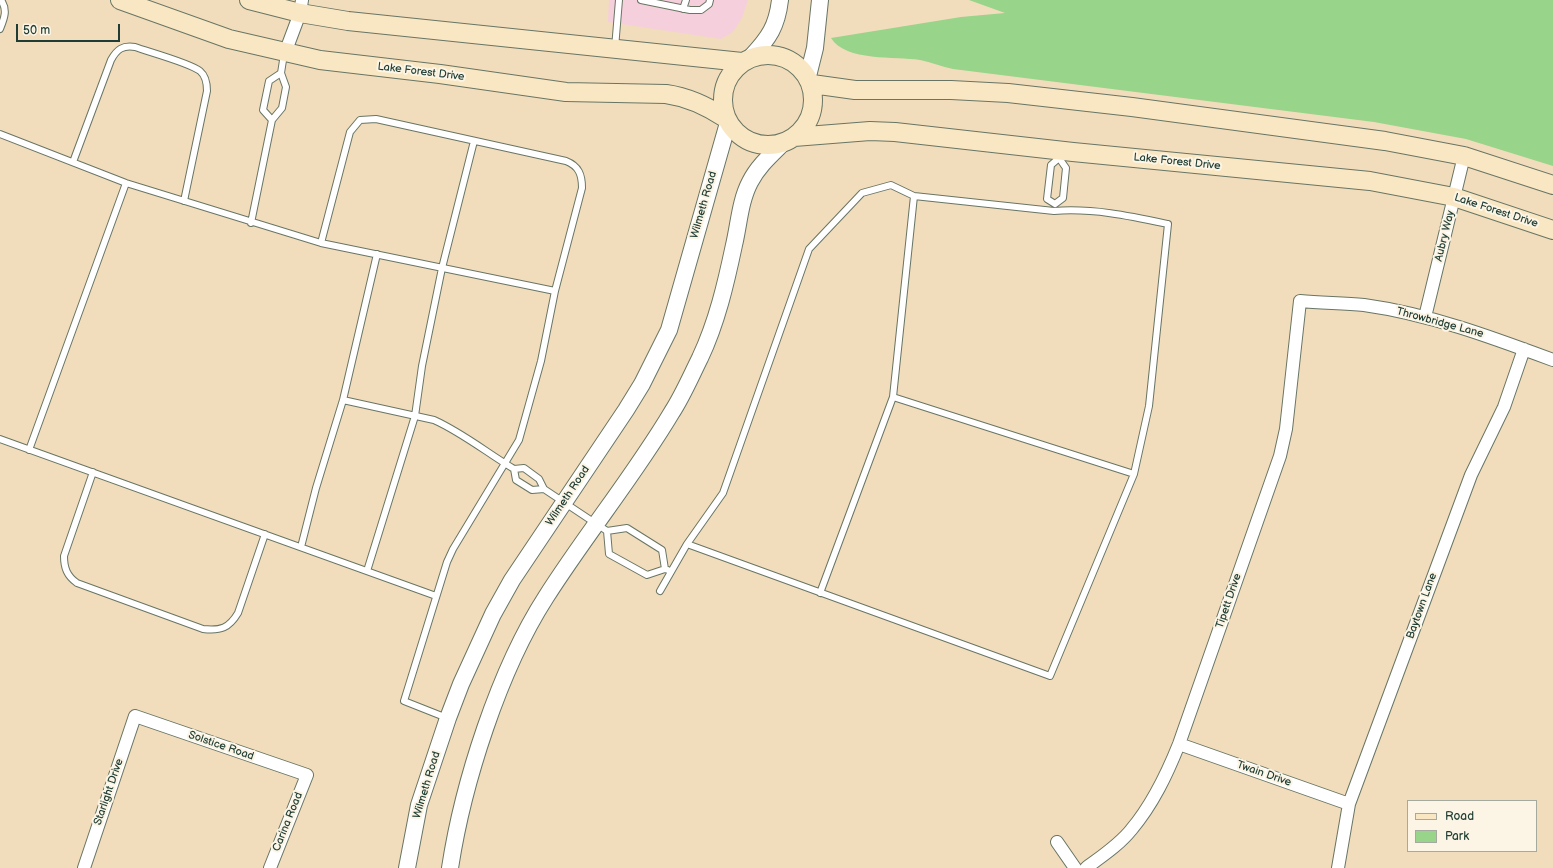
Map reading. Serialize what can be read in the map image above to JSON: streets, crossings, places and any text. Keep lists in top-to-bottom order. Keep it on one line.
{"streets":{"main road":["Lake Forest Drive"],"street":["Wilmeth Road","Aubry Way","Throwbridge Lane","Tipett Drive","Baytown Lane","Solstice Road","Twain Drive","Starlight Drive","Carina Road"]},"crossings":[["Lake Forest Drive","Wilmeth Road"],["Lake Forest Drive","Aubry Way"],["Aubry Way","Throwbridge Lane"],["Throwbridge Lane","Tipett Drive"],["Throwbridge Lane","Baytown Lane"],["Tipett Drive","Twain Drive"],["Baytown Lane","Twain Drive"],["Solstice Road","Starlight Drive"],["Solstice Road","Carina Road"]],"legend":["Road","Park"],"scale_bar":"50 m"}
